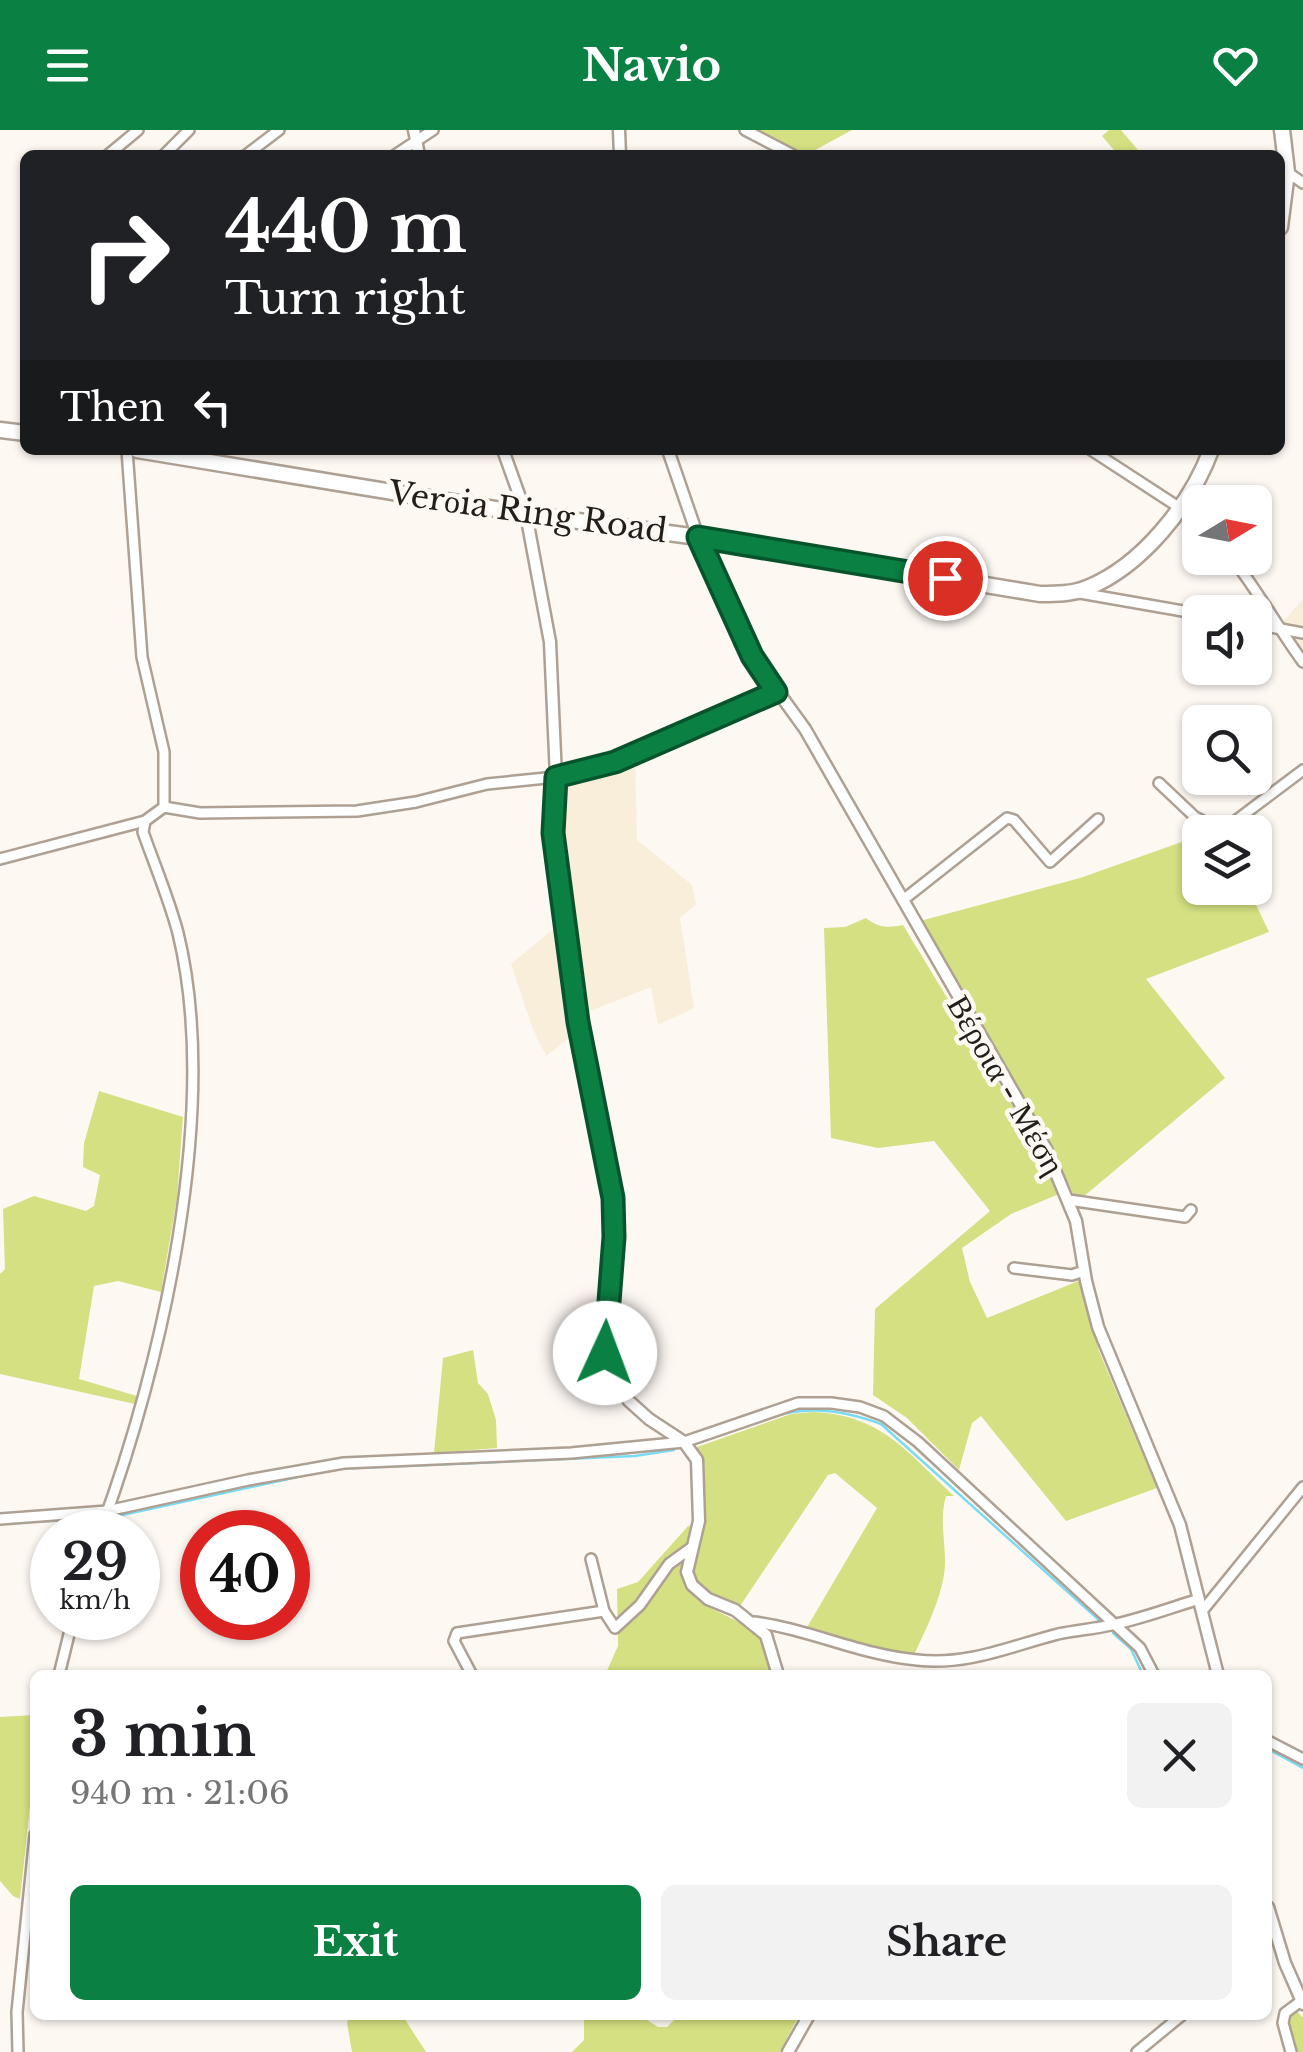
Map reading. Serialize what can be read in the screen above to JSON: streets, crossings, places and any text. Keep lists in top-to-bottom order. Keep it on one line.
{"streets":{"main road":["Verοia Ring Road"],"street":["Βέροια - Μέση"]},"crossings":[["Verοia Ring Road","Βέροια - Μέση"]],"north":"right","page":{"header":"Navio","turn":["440 m","Turn right"],"then":"Then","speed":"29 km/h","limit":"40","heading":["3 min","940 m · 21:06"],"buttons":["Exit","Share"]}}
